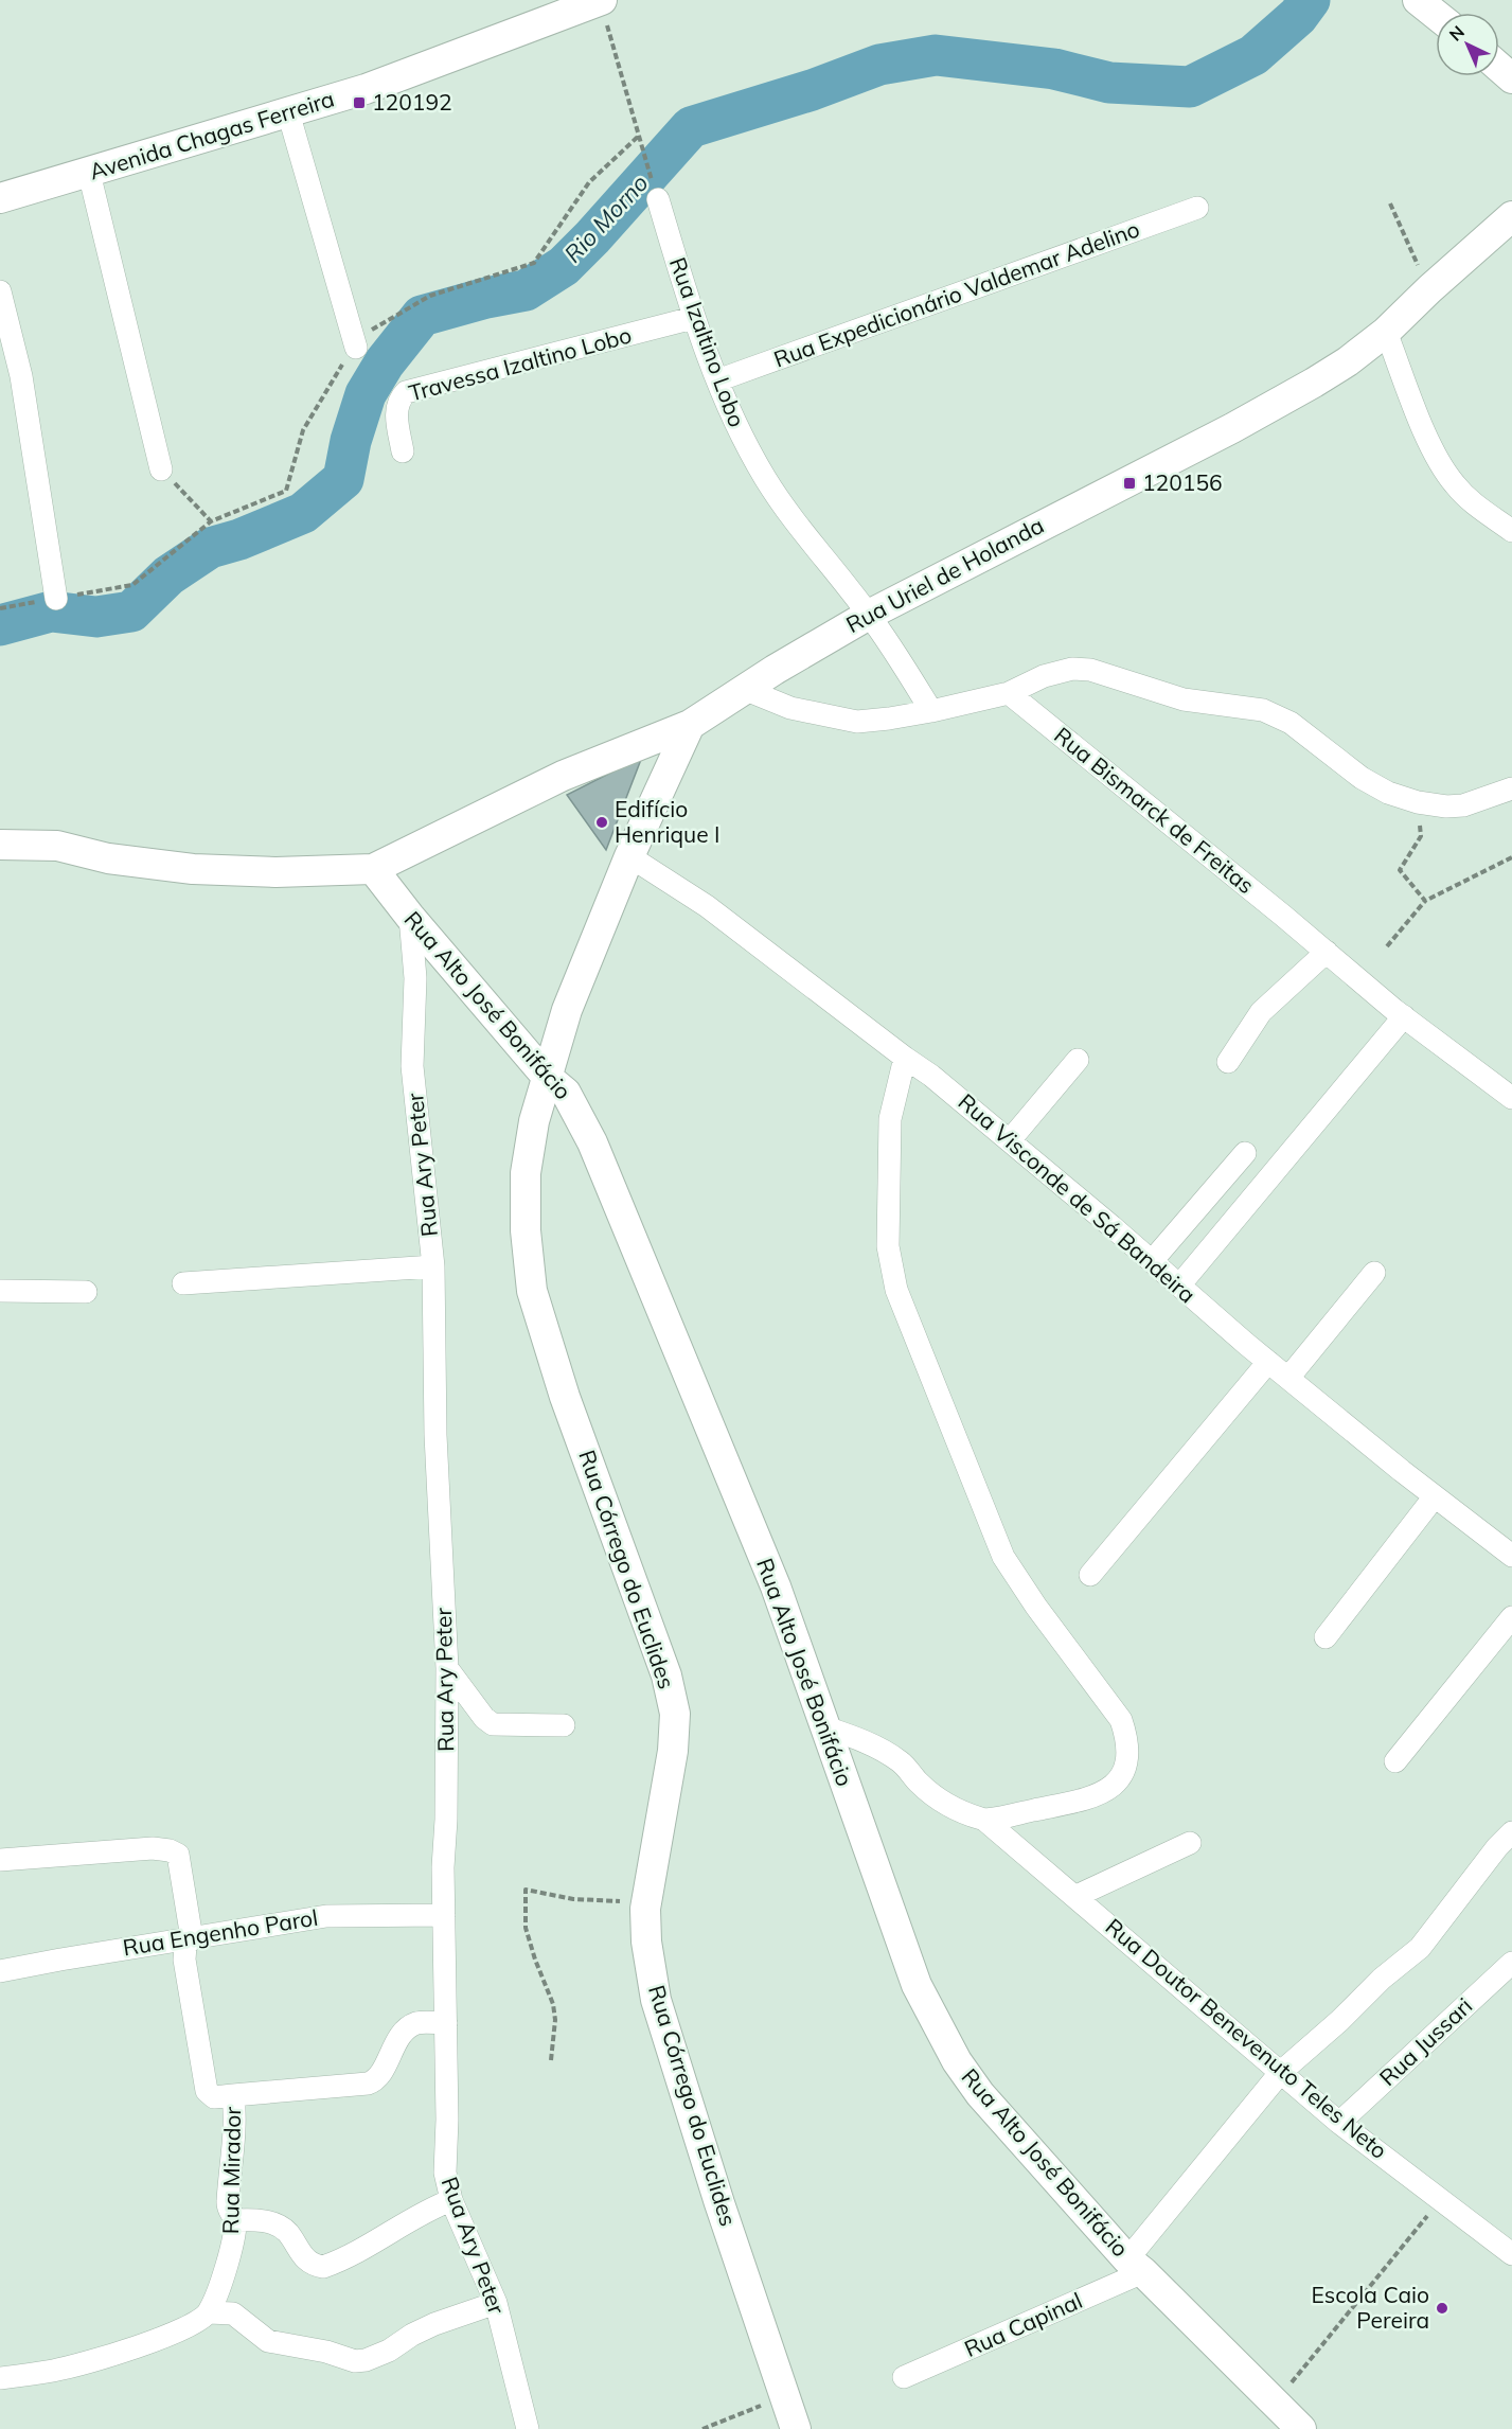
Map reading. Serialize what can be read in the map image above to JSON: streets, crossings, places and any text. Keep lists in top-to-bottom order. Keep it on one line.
{"streets":{"main road":["Avenida Chagas Ferreira","Rua Uriel de Holanda","Rua Alto José Bonifácio","Rua Córrego do Euclides"],"street":["Rua Expedicionário Valdemar Adelino","Rua Izaltino Lobo","Travessa Izaltino Lobo","Rua Bismarck de Freitas","Rua Ary Peter","Rua Visconde de Sá Bandeira","Rua Engenho Parol","Rua Doutor Benevenuto Teles Neto","Rua Jussari","Rua Mirador","Rua Capinal"]},"crossings":[["Rua Expedicionário Valdemar Adelino","Rua Izaltino Lobo"],["Rua Izaltino Lobo","Travessa Izaltino Lobo"],["Rua Izaltino Lobo","Rua Uriel de Holanda"],["Rua Uriel de Holanda","Rua Alto José Bonifácio"],["Rua Alto José Bonifácio","Rua Ary Peter"],["Rua Alto José Bonifácio","Rua Córrego do Euclides"],["Rua Alto José Bonifácio","Rua Doutor Benevenuto Teles Neto"],["Rua Alto José Bonifácio","Rua Capinal"],["Rua Ary Peter","Rua Engenho Parol"],["Rua Engenho Parol","Rua Mirador"],["Rua Doutor Benevenuto Teles Neto","Rua Jussari"]],"water":["Rio Morno"],"places":{"transit":["120192","120156"],"other":["Edifício Henrique I","Escola Caio Pereira"]},"north":"top left"}
